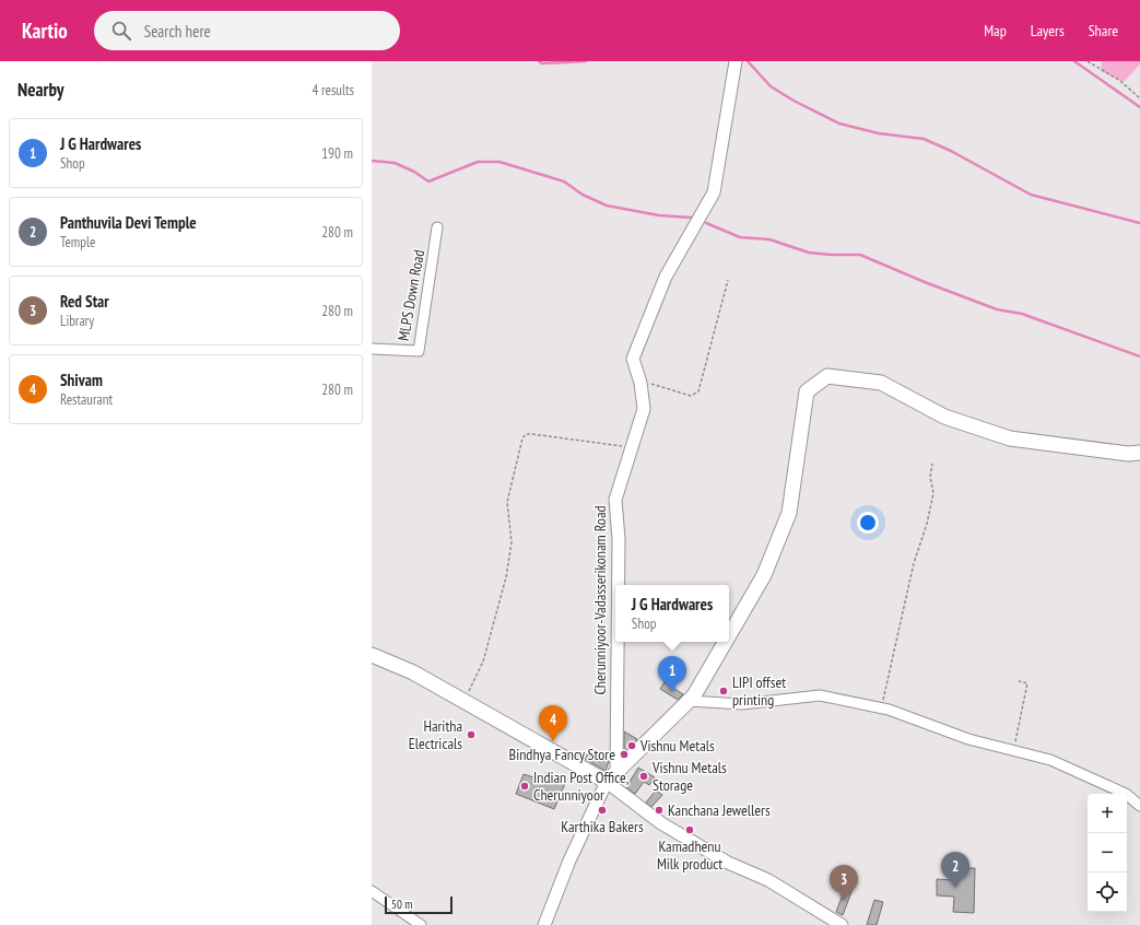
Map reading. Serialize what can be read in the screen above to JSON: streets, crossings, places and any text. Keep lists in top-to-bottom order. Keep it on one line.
{"streets":{"street":["MLPS Down Road","Cherunniyoor-Vadasserikonam Road"]},"places":["LIPI offset printing","Haritha Electricals","Vishnu Metals","Bindhya Fancy Store","Vishnu Metals Storage","Indian Post Office, Cherunniyoor","Karthika Bakers","Kanchana Jewellers","Kamadhenu Milk product"],"scale_bar":"50 m","page":{"header":"Kartio","search":"Search here","nav":["Map","Layers","Share"],"heading":["Nearby","4 results"],"list":[{"mark":"1","name":"J G Hardwares","note":"Shop","value":"190 m"},{"mark":"2","name":"Panthuvila Devi Temple","note":"Temple","value":"280 m"},{"mark":"3","name":"Red Star","note":"Library","value":"280 m"},{"mark":"4","name":"Shivam","note":"Restaurant","value":"280 m"}],"popup":["J G Hardwares","Shop"],"pins":["1","4","2","3"],"map_buttons":["+","−"],"scale":"50 m"}}
